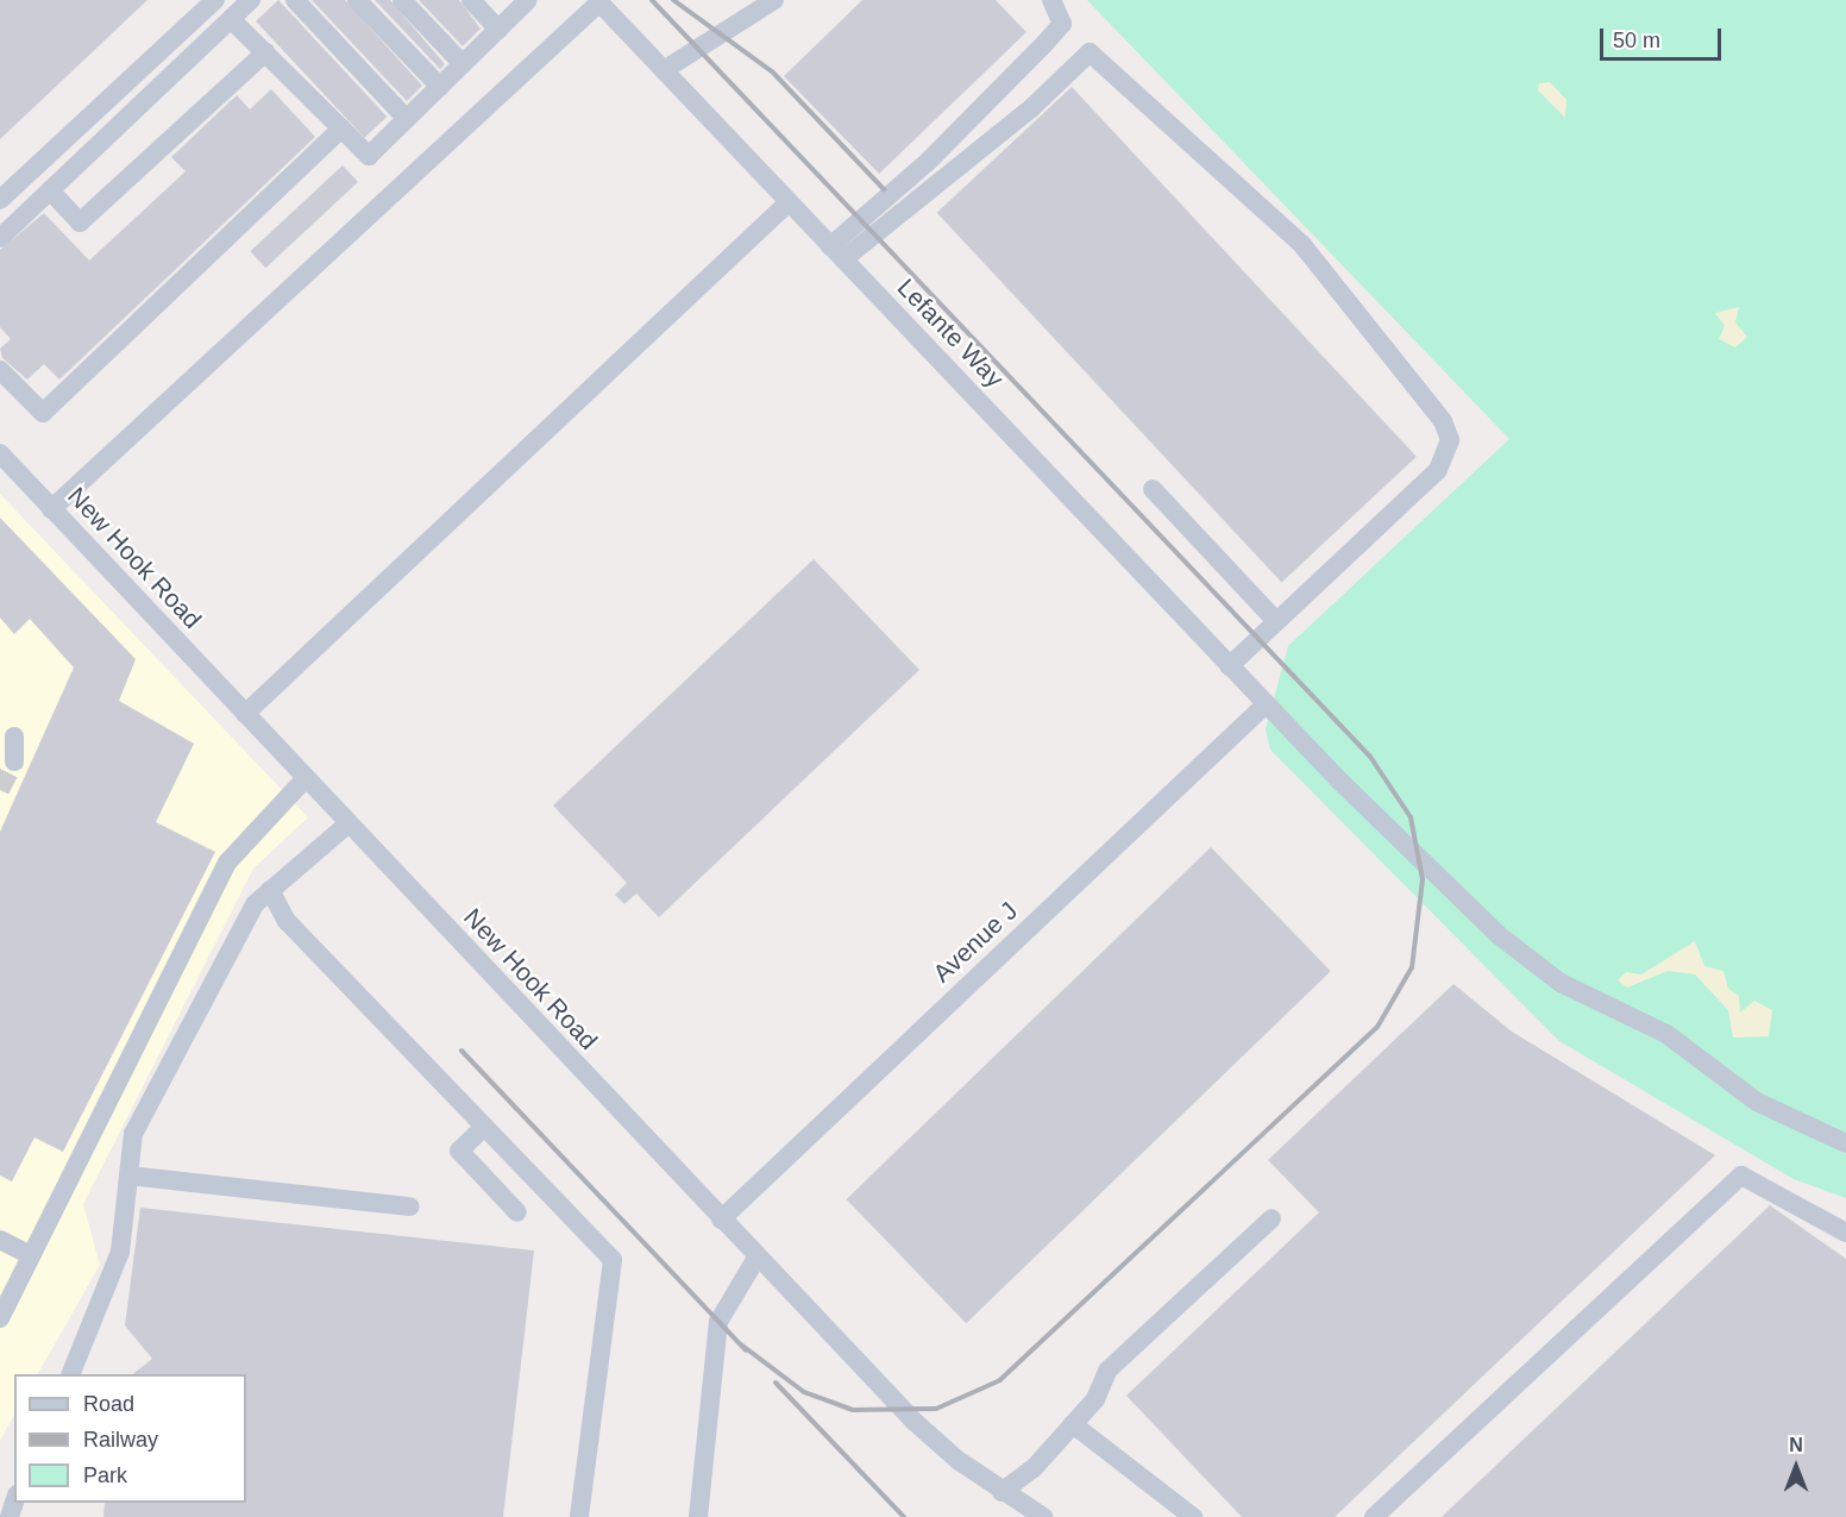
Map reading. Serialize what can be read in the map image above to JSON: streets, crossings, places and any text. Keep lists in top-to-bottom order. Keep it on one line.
{"streets":{"street":["Lefante Way","New Hook Road","Avenue J"]},"crossings":[["Lefante Way","Avenue J"],["New Hook Road","Avenue J"]],"legend":["Road","Railway","Park"],"scale_bar":"50 m","north":"top"}
